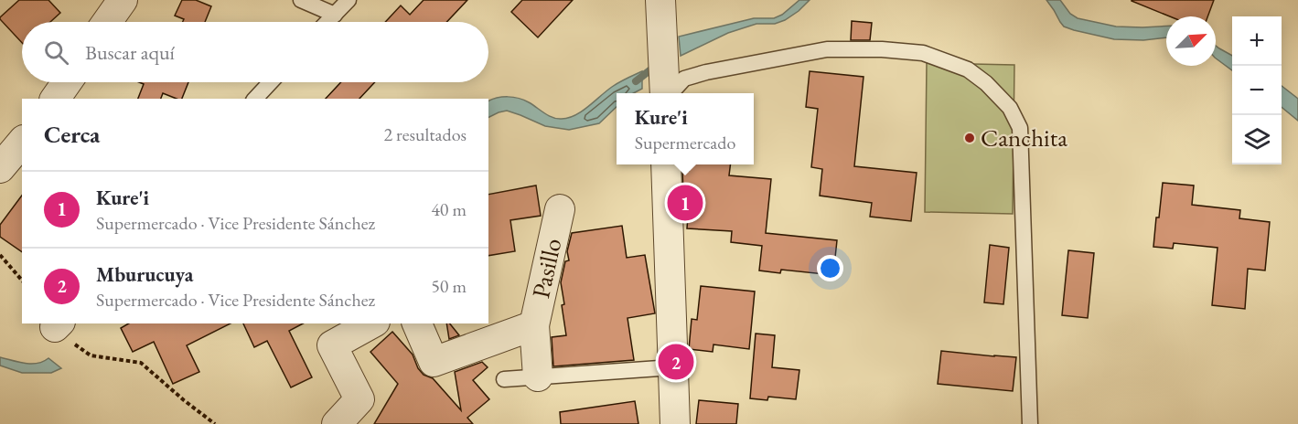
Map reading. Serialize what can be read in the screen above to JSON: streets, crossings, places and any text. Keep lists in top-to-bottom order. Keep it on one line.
{"streets":{"street":["Pasillo"]},"places":["Canchita"],"north":"top right","page":{"map_buttons":["+","−"],"search":"Buscar aquí","popup":["Kure'i","Supermercado"],"heading":["Cerca","2 resultados"],"list":[{"mark":"1","name":"Kure'i","note":"Supermercado · Vice Presidente Sánchez","value":"40 m"},{"mark":"2","name":"Mburucuya","note":"Supermercado · Vice Presidente Sánchez","value":"50 m"}],"pins":["1","2"]}}
